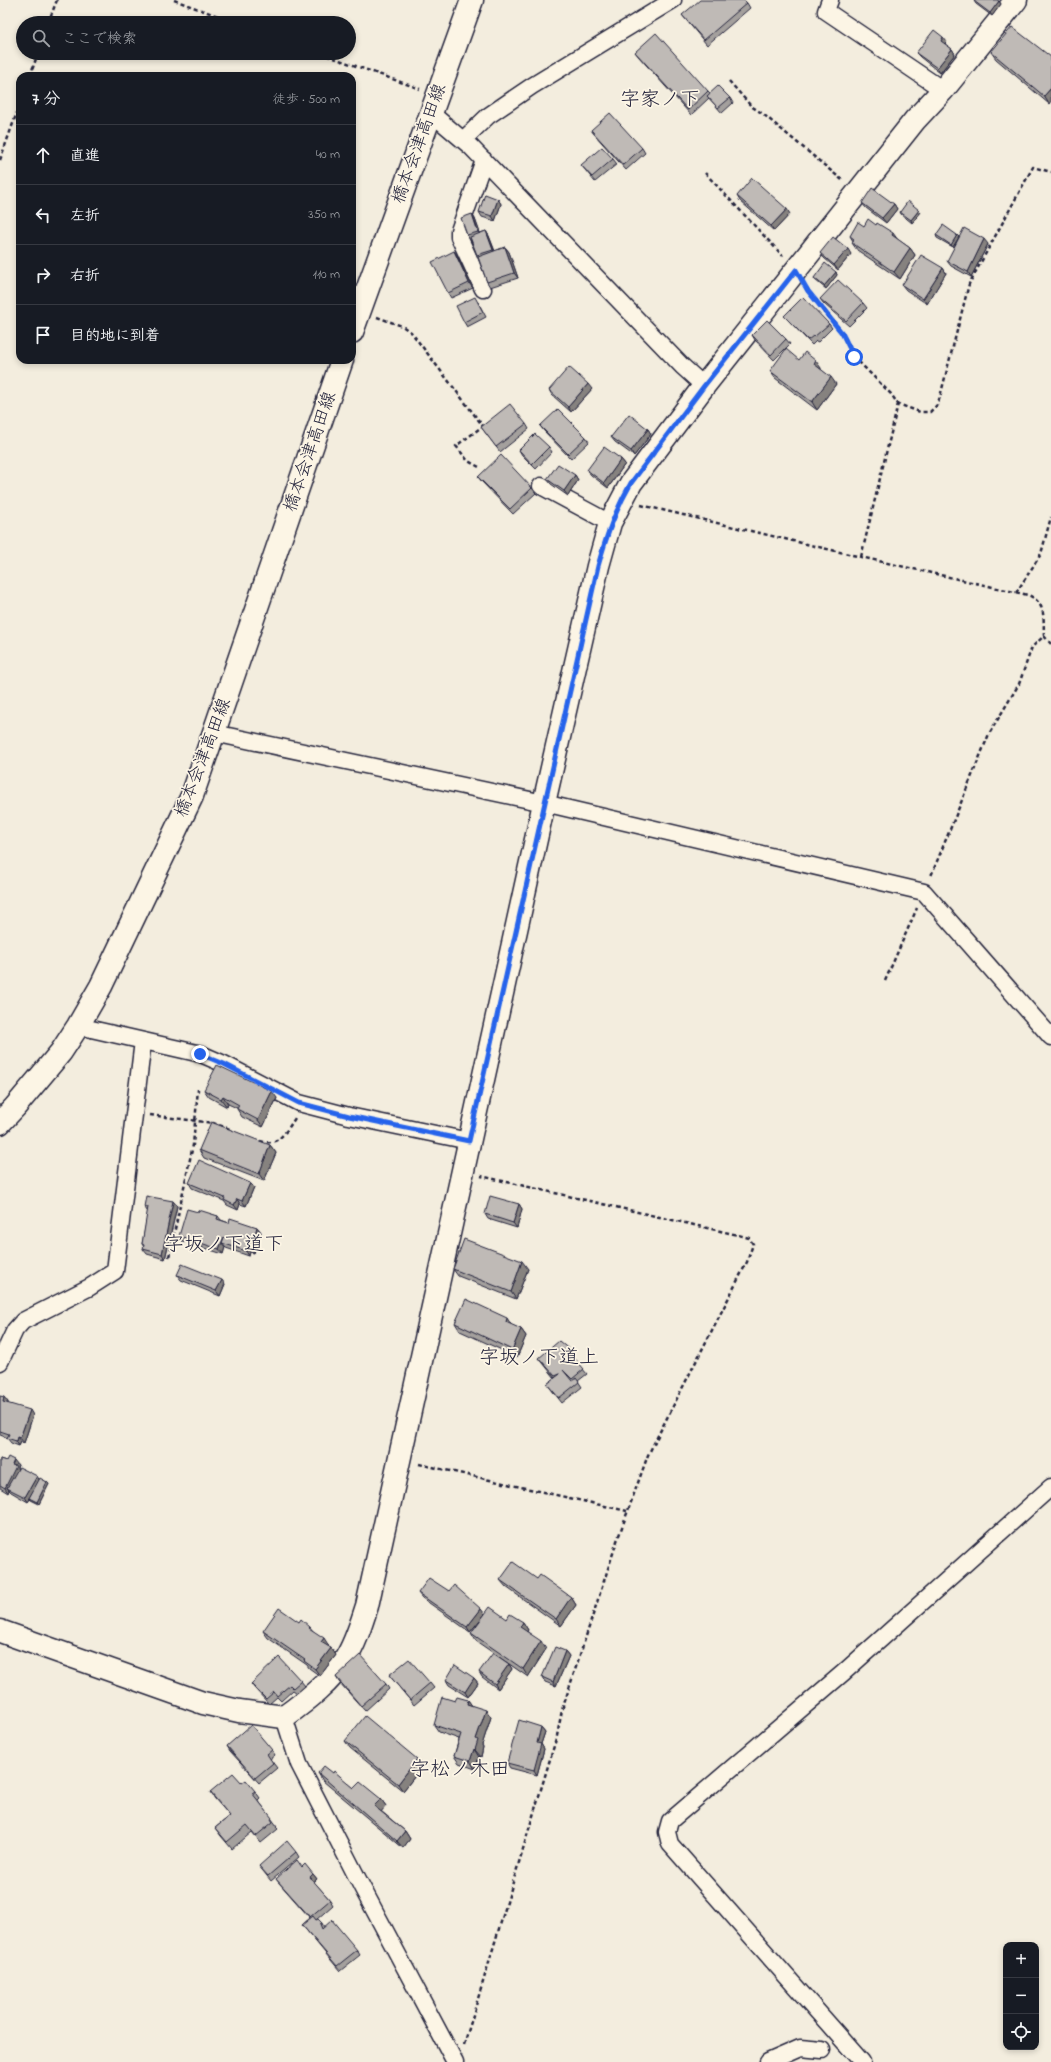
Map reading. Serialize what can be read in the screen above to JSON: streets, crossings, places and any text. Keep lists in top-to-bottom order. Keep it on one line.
{"streets":{"street":["橋本会津高田線"]},"districts":["字家ノ下","字坂ノ下道下","字坂ノ下道上","字松ノ木田"],"page":{"search":"ここで検索","heading":["7 分","徒歩 · 500 m"],"list":[["直進","40 m"],["左折","350 m"],["右折","110 m"],"目的地に到着"],"map_buttons":["+","−"]}}
